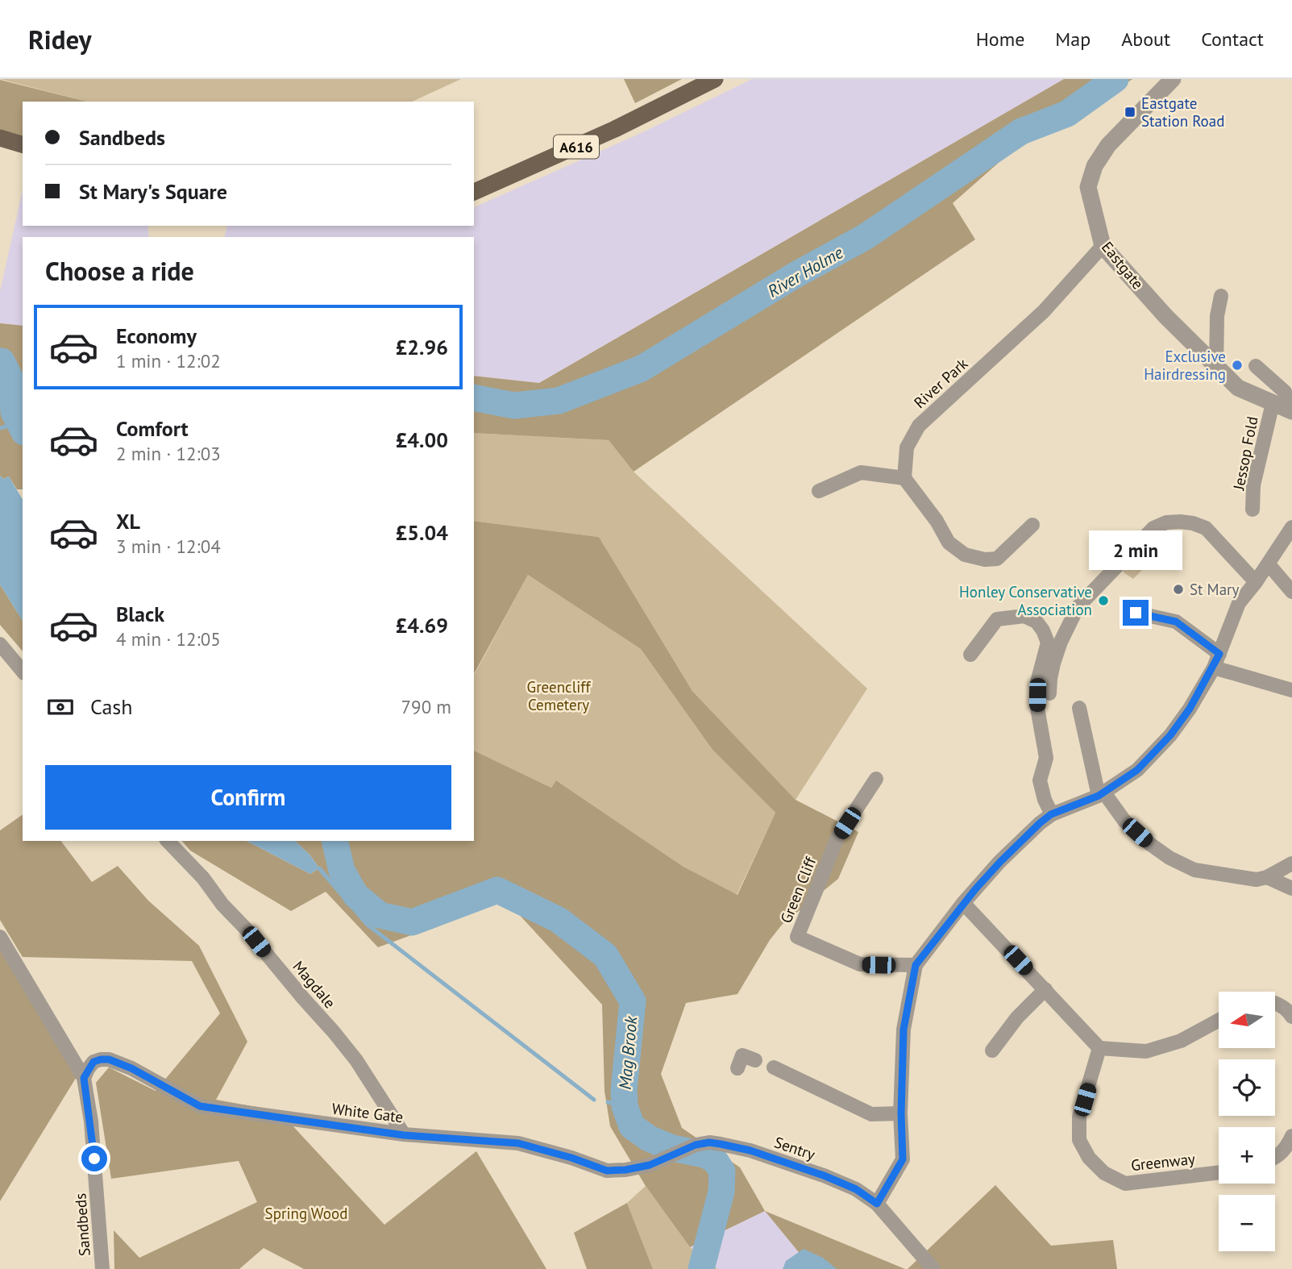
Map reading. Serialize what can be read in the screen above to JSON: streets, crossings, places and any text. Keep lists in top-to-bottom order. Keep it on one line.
{"streets":{"main road":["A616"],"street":["Eastgate","River Park","Jessop Fold","Green Cliff","Magdale","White Gate","Sentry","Greenway","Sandbeds"]},"crossings":[["Eastgate","River Park"],["Eastgate","Jessop Fold"],["Magdale","White Gate"],["White Gate","Sentry"],["White Gate","Sandbeds"]],"water":["River Holme","Mag Brook"],"parks":["Greencliff Cemetery","Spring Wood"],"places":{"transit":["Eastgate Station Road"],"other":["Exclusive Hairdressing","St Mary","Honley Conservative Association"]},"north":"left","page":{"header":"Ridey","nav":["Home","Map","About","Contact"],"banner":["Sandbeds","St Mary's Square"],"heading":"Choose a ride","list":[{"name":"Economy","note":"1 min · 12:02","value":"£2.96"},{"name":"Comfort","note":"2 min · 12:03","value":"£4.00"},{"name":"XL","note":"3 min · 12:04","value":"£5.04"},{"name":"Black","note":"4 min · 12:05","value":"£4.69"}],"bubble":"2 min","pay":["Cash","790 m"],"buttons":"Confirm","map_buttons":["+","−"]}}
